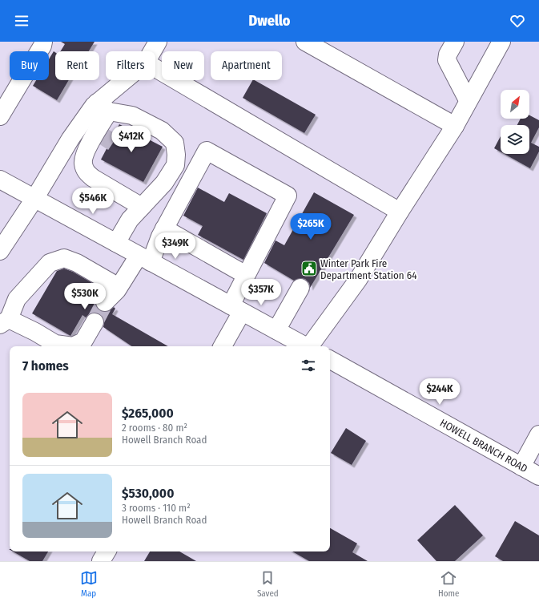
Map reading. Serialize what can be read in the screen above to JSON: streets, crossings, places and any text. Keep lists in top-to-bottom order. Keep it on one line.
{"streets":{"main road":["HOWELL BRANCH ROAD"]},"places":{"public building":["Winter Park Fire Department Station 64"]},"north":"top right","page":{"header":"Dwello","chip":["Buy","Rent","Filters","New","Apartment"],"price":["$412K","$546K","$265K","$349K","$357K","$530K","$244K"],"heading":"7 homes","list":[{"name":"$265,000","note":"2 rooms · 80 m² · Howell Branch Road"},{"name":"$530,000","note":"3 rooms · 110 m² · Howell Branch Road"}],"tabs":["Map","Saved","Home"]}}
